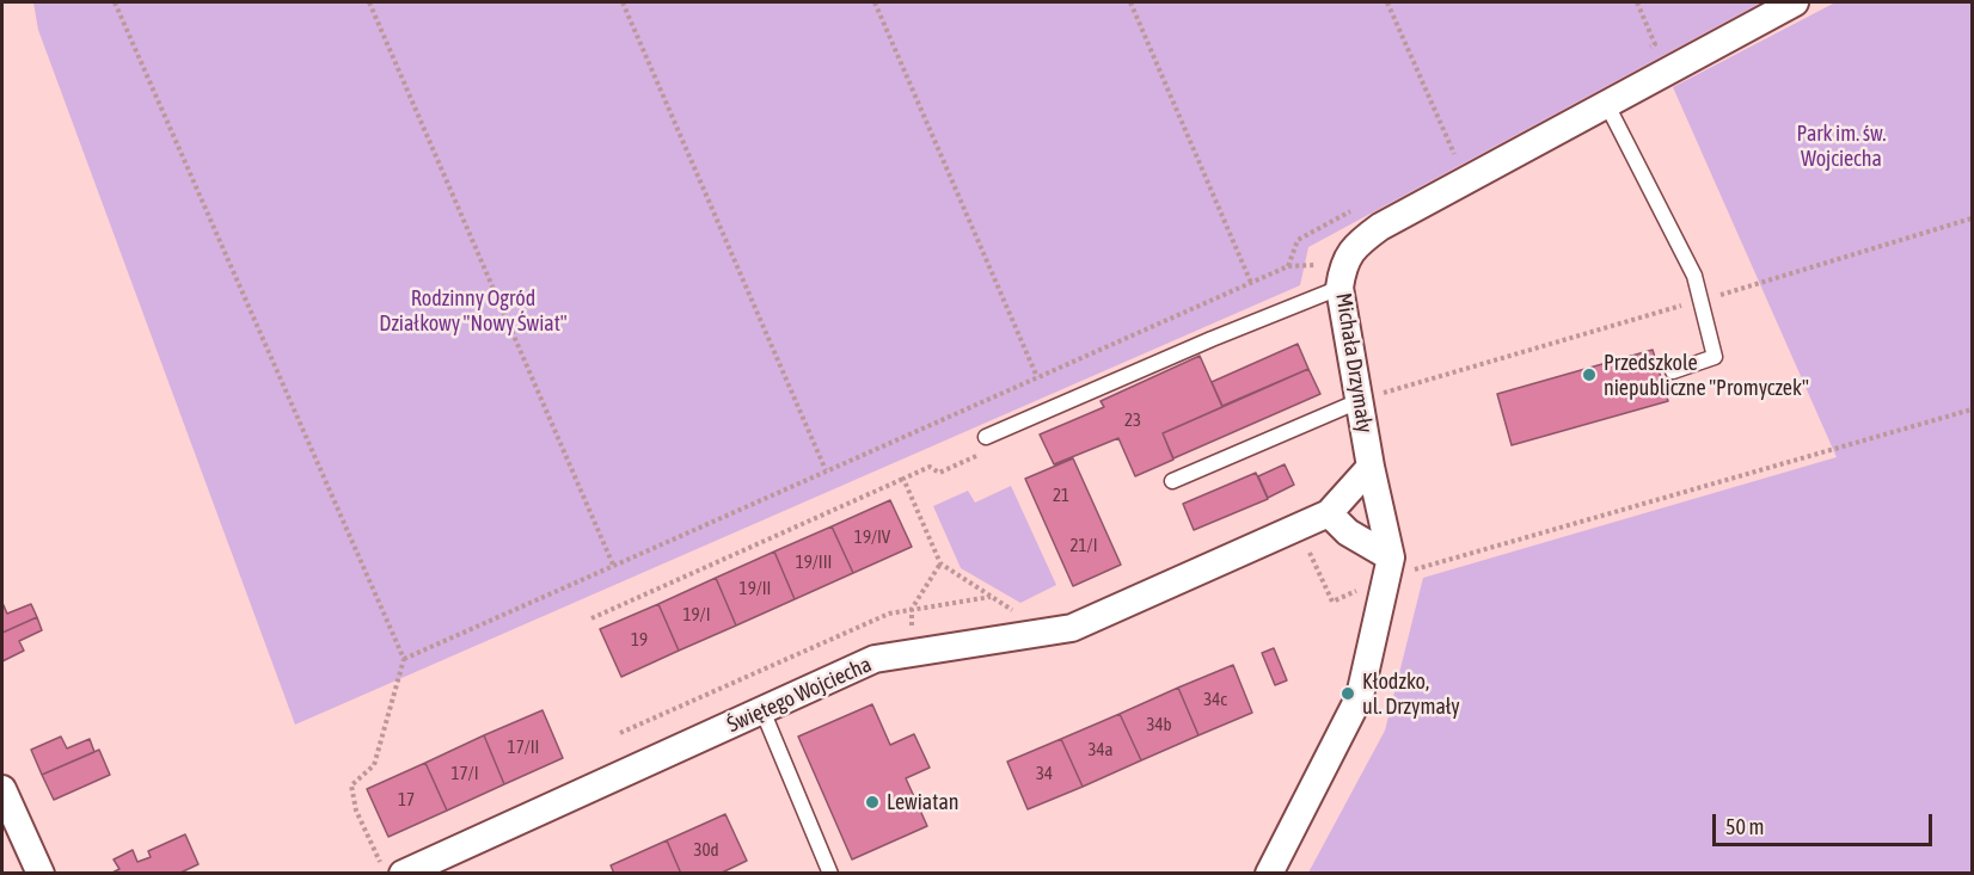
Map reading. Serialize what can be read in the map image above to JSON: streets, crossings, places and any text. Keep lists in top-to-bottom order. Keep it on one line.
{"streets":{"street":["Michała Drzymały","Świętego Wojciecha"]},"crossings":[["Michała Drzymały","Świętego Wojciecha"]],"parks":["Park im. św. Wojciecha","Rodzinny Ogród Działkowy \"Nowy Świat\""],"places":["Przedszkole niepubliczne \"Promyczek\"","Kłodzko, ul. Drzymały","Lewiatan"],"house_numbers":["23","21","19/IV","21/I","19/III","19/II","19/I","19","34c","34b","17/II","34a","17/I","34","17","30d"],"scale_bar":"50 m"}
